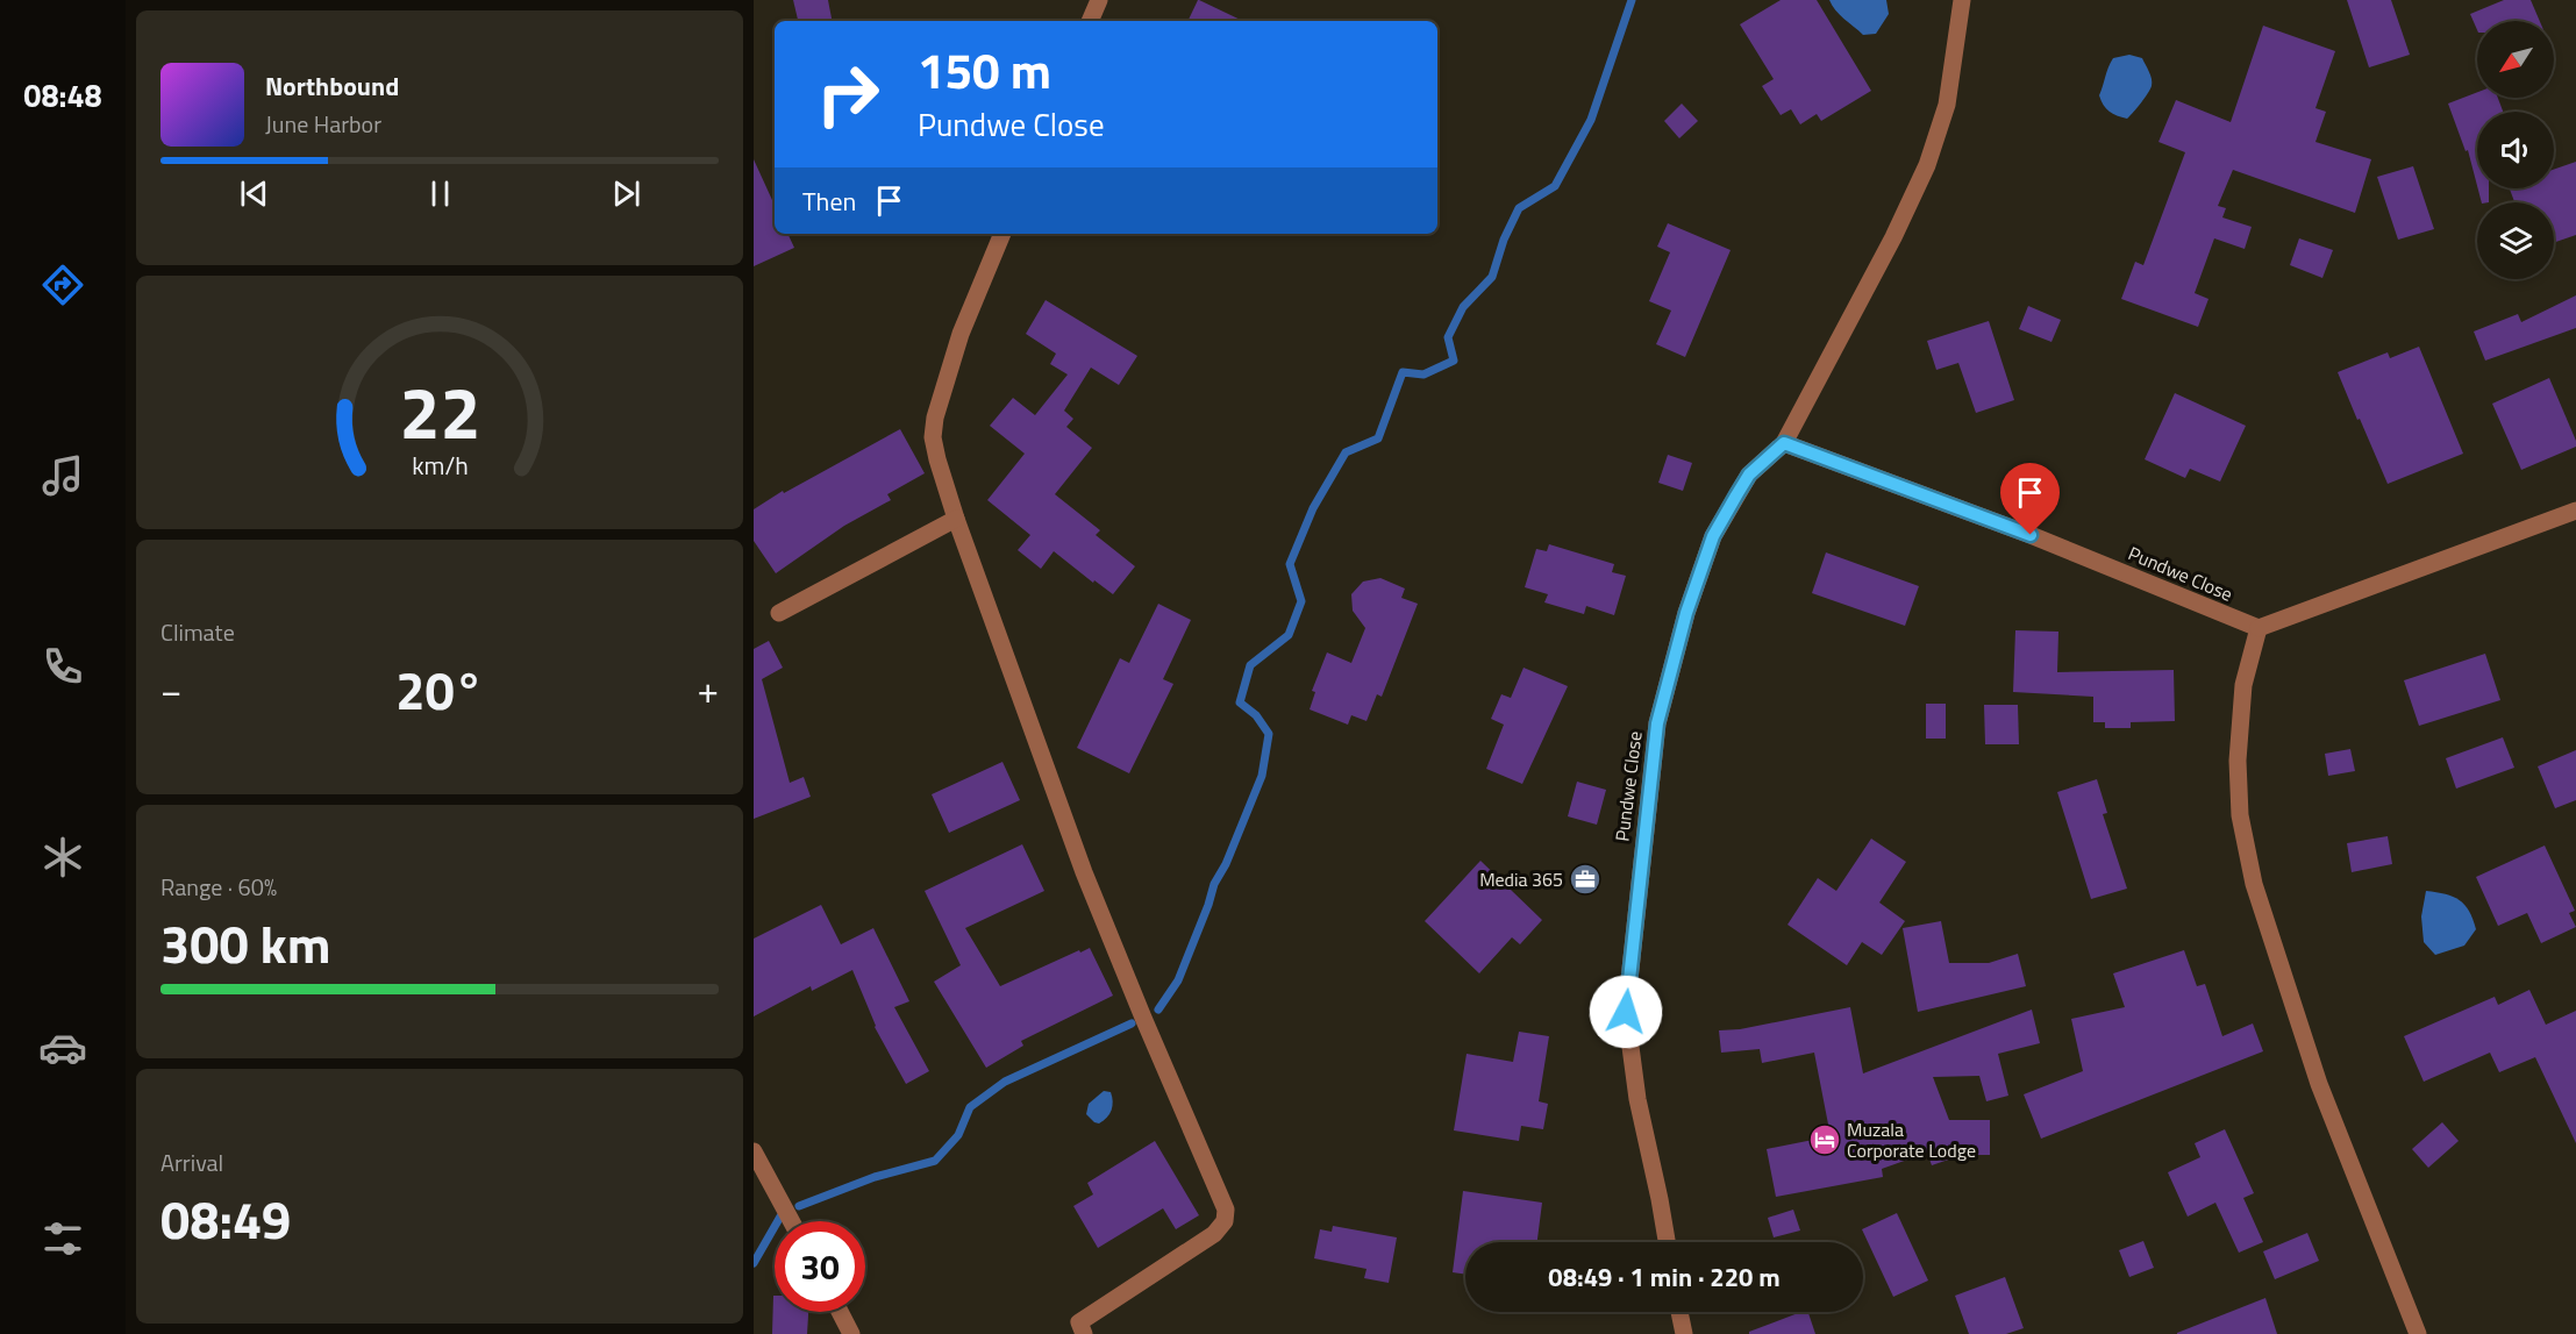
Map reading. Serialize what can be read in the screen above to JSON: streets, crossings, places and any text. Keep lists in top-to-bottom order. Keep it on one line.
{"streets":{"street":["Pundwe Close"]},"places":{"office":["Media 365"],"hotel":["Muzala Corporate Lodge"]},"north":"bottom left","page":{"tabs":"08:48","turn":["150 m","Pundwe Close"],"song":["Northbound","June Harbor"],"then":"Then","tile":["Climate",["Range · 60%","300 km"],["Arrival","08:49"]],"heat":["−","20°","+"],"limit":"30","trip":"08:49 · 1 min · 220 m","gauge":["22","km/h"]}}
